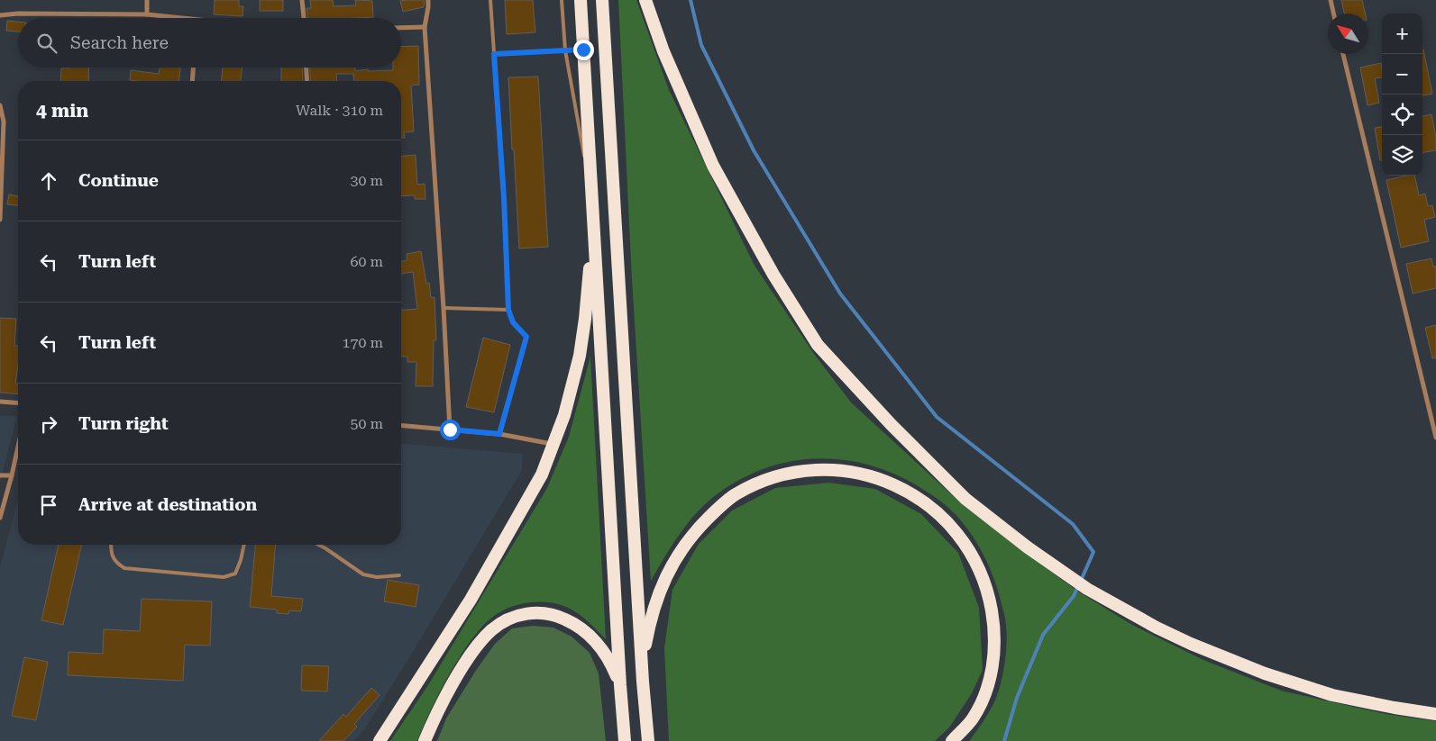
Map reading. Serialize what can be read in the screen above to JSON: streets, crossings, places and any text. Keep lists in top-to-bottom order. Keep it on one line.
{"north":"top left","page":{"map_buttons":["+","−"],"search":"Search here","heading":["4 min","Walk · 310 m"],"list":[["Continue","30 m"],["Turn left","60 m"],["Turn left","170 m"],["Turn right","50 m"],"Arrive at destination"]}}
